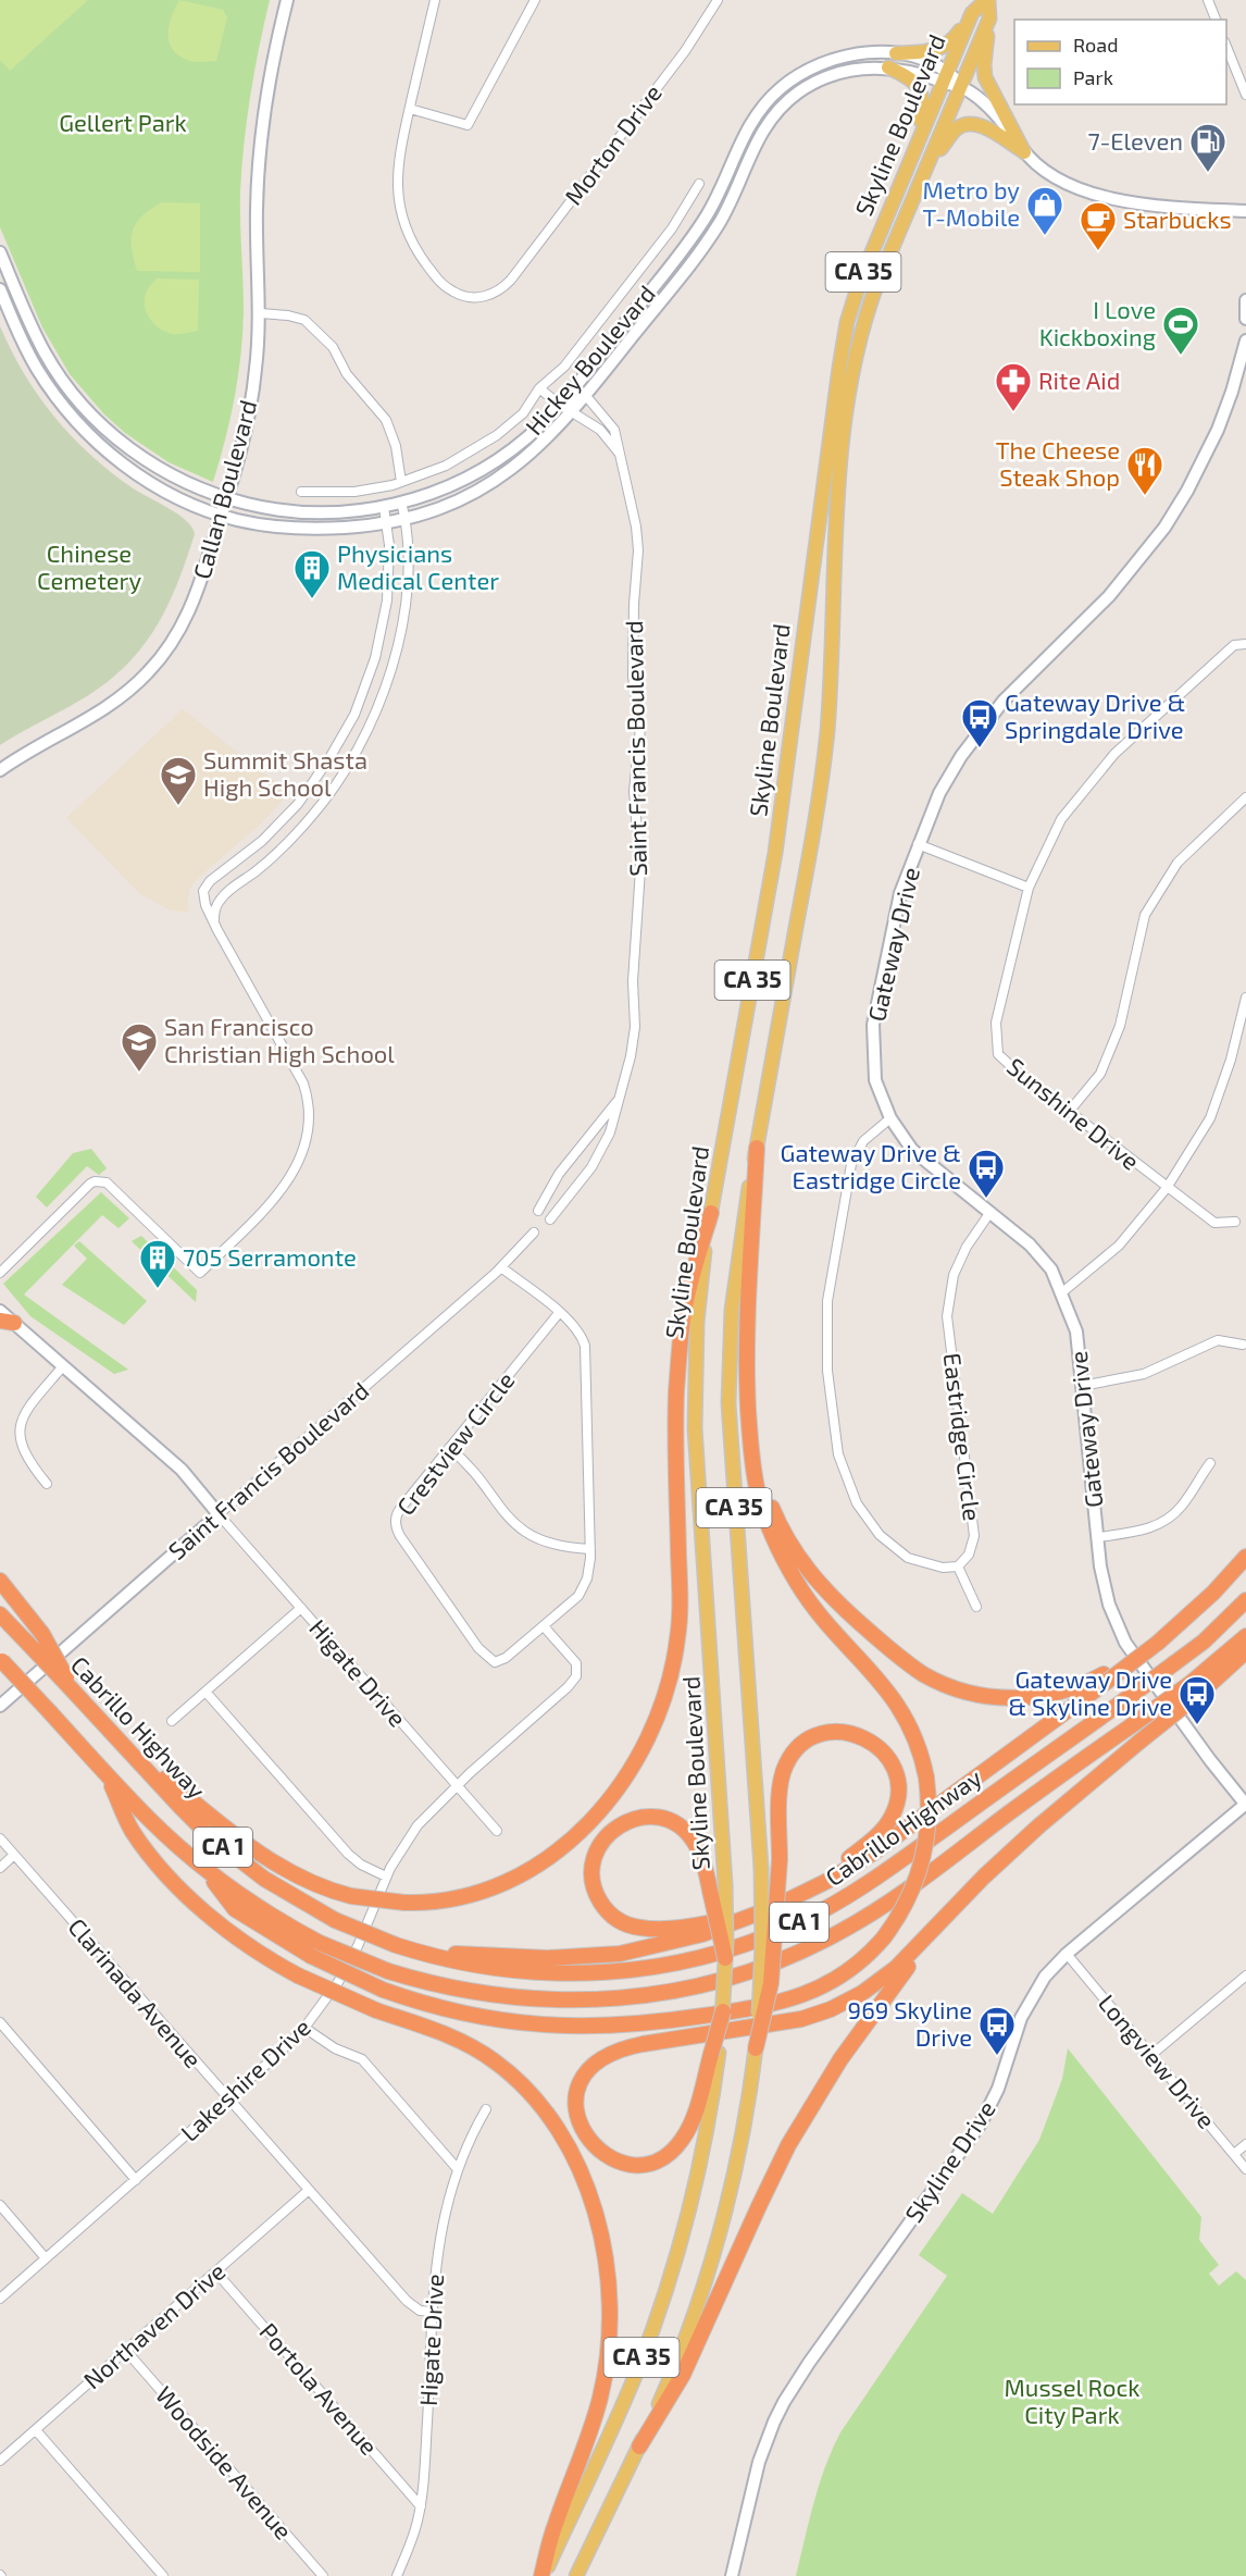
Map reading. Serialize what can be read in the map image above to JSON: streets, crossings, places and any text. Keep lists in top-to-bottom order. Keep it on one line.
{"streets":{"highway":["Cabrillo Highway","CA 1"],"main road":["Skyline Boulevard","CA 35"],"street":["Morton Drive","Hickey Boulevard","Callan Boulevard","Saint Francis Boulevard","Gateway Drive","Sunshine Drive","Eastridge Circle","Crestview Circle","Higate Drive","Clarinada Avenue","Longview Drive","Lakeshire Drive","Skyline Drive","Northaven Drive","Portola Avenue","Woodside Avenue"]},"crossings":[["Skyline Boulevard","Hickey Boulevard"],["Hickey Boulevard","Callan Boulevard"],["Hickey Boulevard","Saint Francis Boulevard"],["Saint Francis Boulevard","Crestview Circle"],["Saint Francis Boulevard","Higate Drive"],["Gateway Drive","Eastridge Circle"],["Gateway Drive","Skyline Drive"],["Crestview Circle","Lakeshire Drive"],["Higate Drive","Clarinada Avenue"],["Higate Drive","Lakeshire Drive"],["Higate Drive","Portola Avenue"],["Clarinada Avenue","Lakeshire Drive"],["Clarinada Avenue","Northaven Drive"],["Longview Drive","Skyline Drive"],["Northaven Drive","Portola Avenue"],["Northaven Drive","Woodside Avenue"]],"parks":["Gellert Park","Chinese Cemetery","Mussel Rock City Park"],"places":{"fuel station":["7-Eleven"],"shop":["Metro by T-Mobile"],"cafe":["Starbucks"],"sports":["I Love Kickboxing"],"pharmacy":["Rite Aid"],"restaurant":["The Cheese Steak Shop"],"building":["Physicians Medical Center","705 Serramonte"],"bus stop":["Gateway Drive & Springdale Drive","Gateway Drive & Eastridge Circle","Gateway Drive & Skyline Drive","969 Skyline Drive"],"school or university":["Summit Shasta High School","San Francisco Christian High School"]},"legend":["Road","Park"]}
